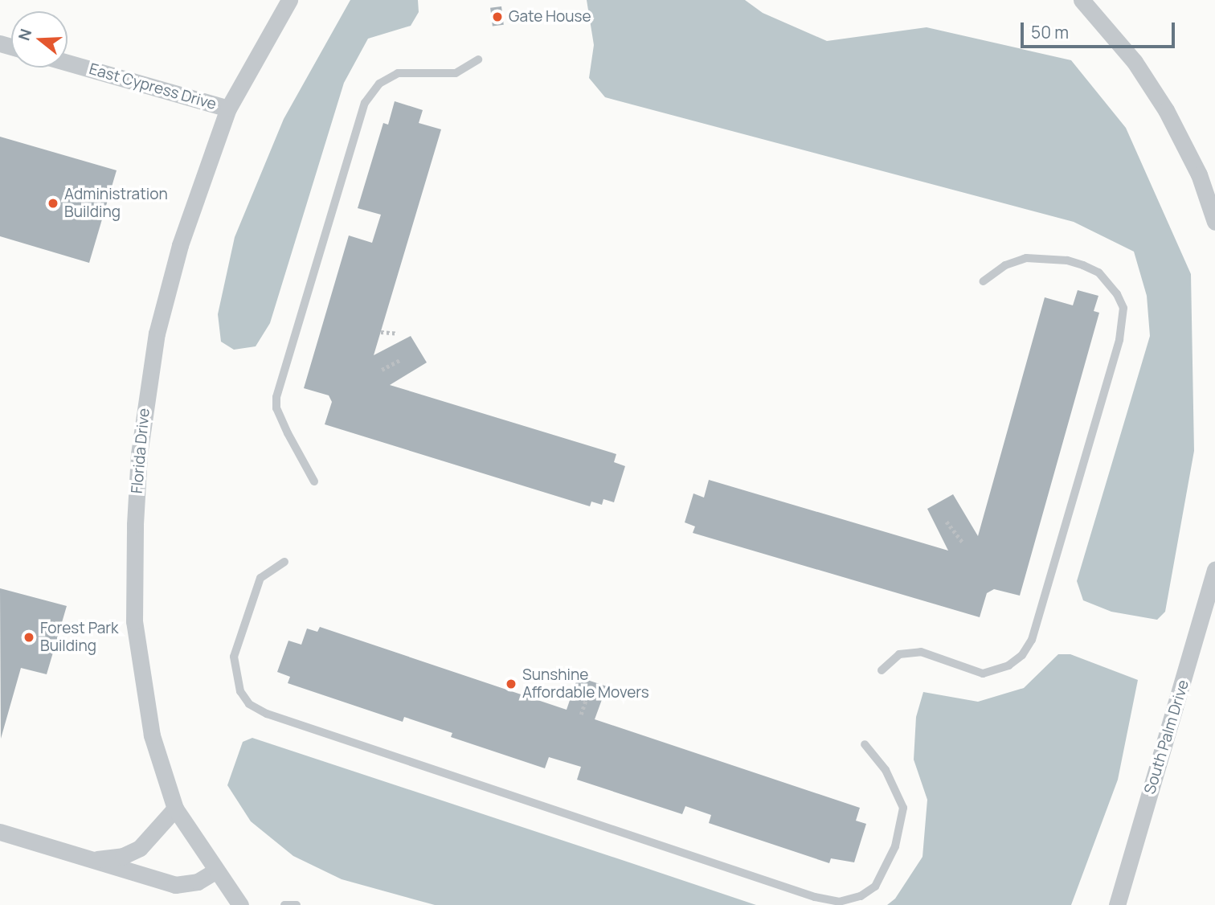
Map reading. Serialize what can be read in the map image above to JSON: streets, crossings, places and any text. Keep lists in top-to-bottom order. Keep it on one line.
{"streets":{"street":["East Cypress Drive","Florida Drive","South Palm Drive"]},"crossings":[["East Cypress Drive","Florida Drive"]],"places":["Gate House","Administration Building","Forest Park Building","Sunshine Affordable Movers"],"scale_bar":"50 m","north":"left"}
